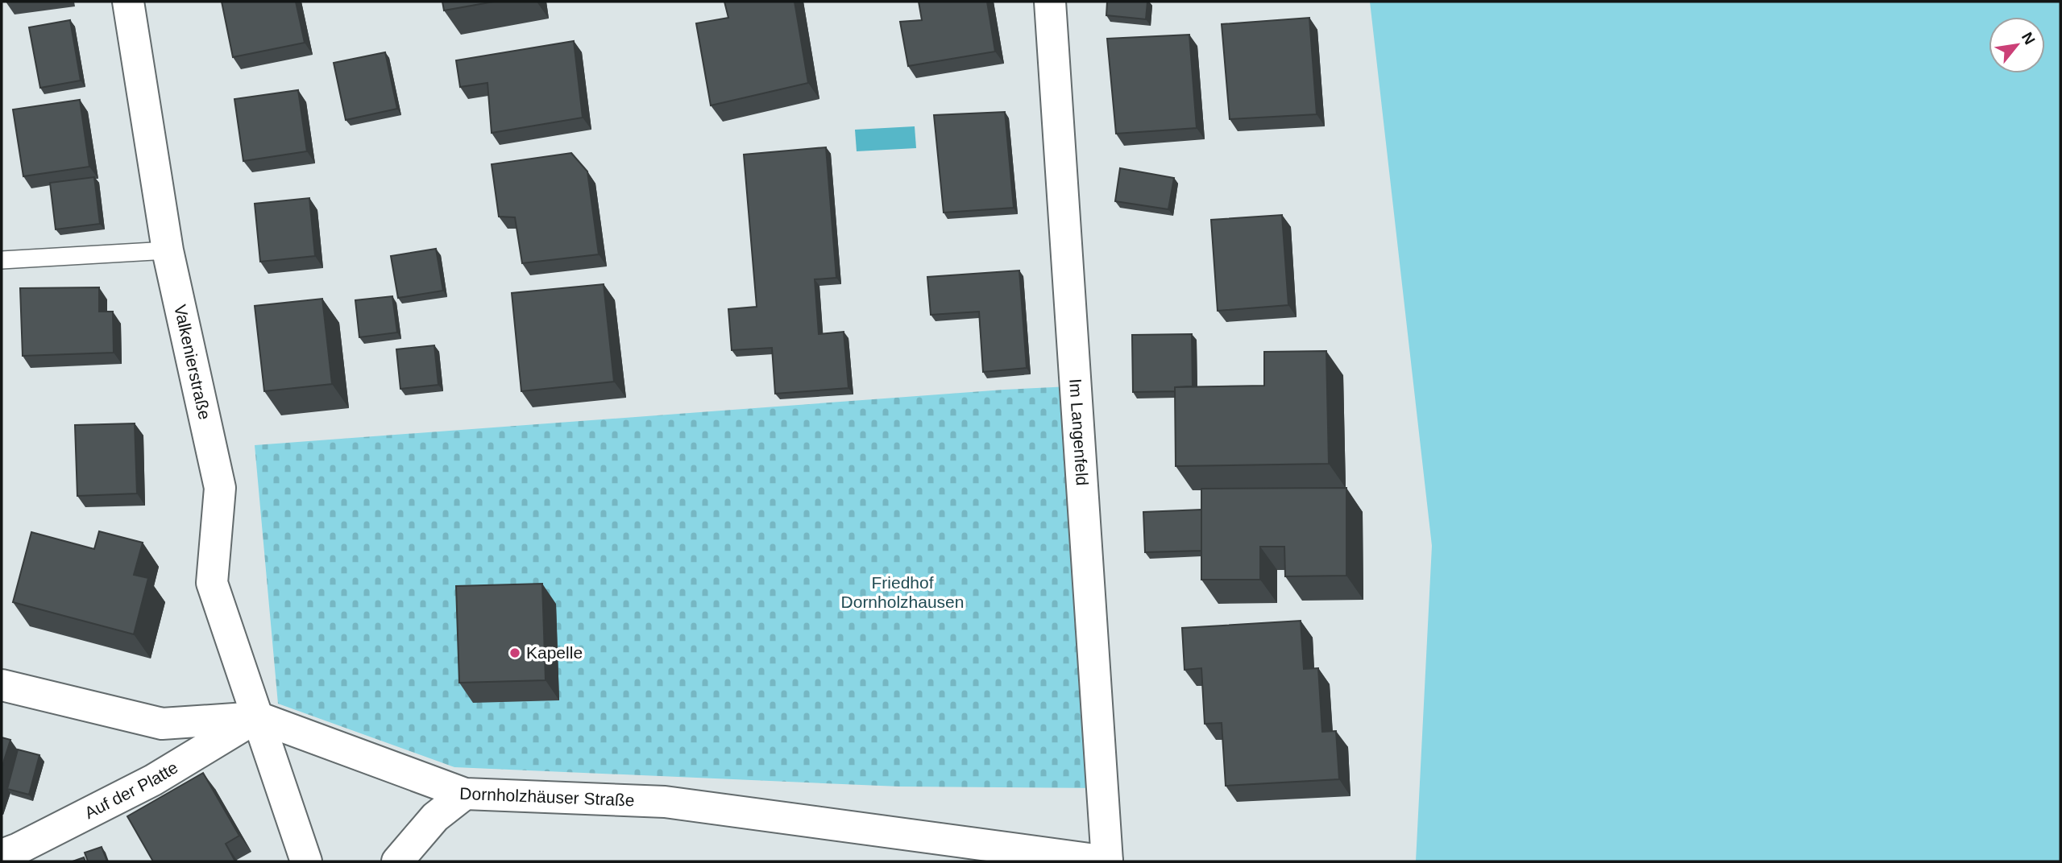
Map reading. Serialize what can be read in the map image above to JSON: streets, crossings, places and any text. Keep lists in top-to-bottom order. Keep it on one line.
{"streets":{"street":["Valkenierstraße","Im Langenfeld","Auf der Platte","Dornholzhäuser Straße"]},"crossings":[["Valkenierstraße","Auf der Platte"],["Valkenierstraße","Dornholzhäuser Straße"],["Im Langenfeld","Dornholzhäuser Straße"],["Auf der Platte","Dornholzhäuser Straße"]],"parks":["Friedhof Dornholzhausen"],"places":["Kapelle"],"north":"top right"}
